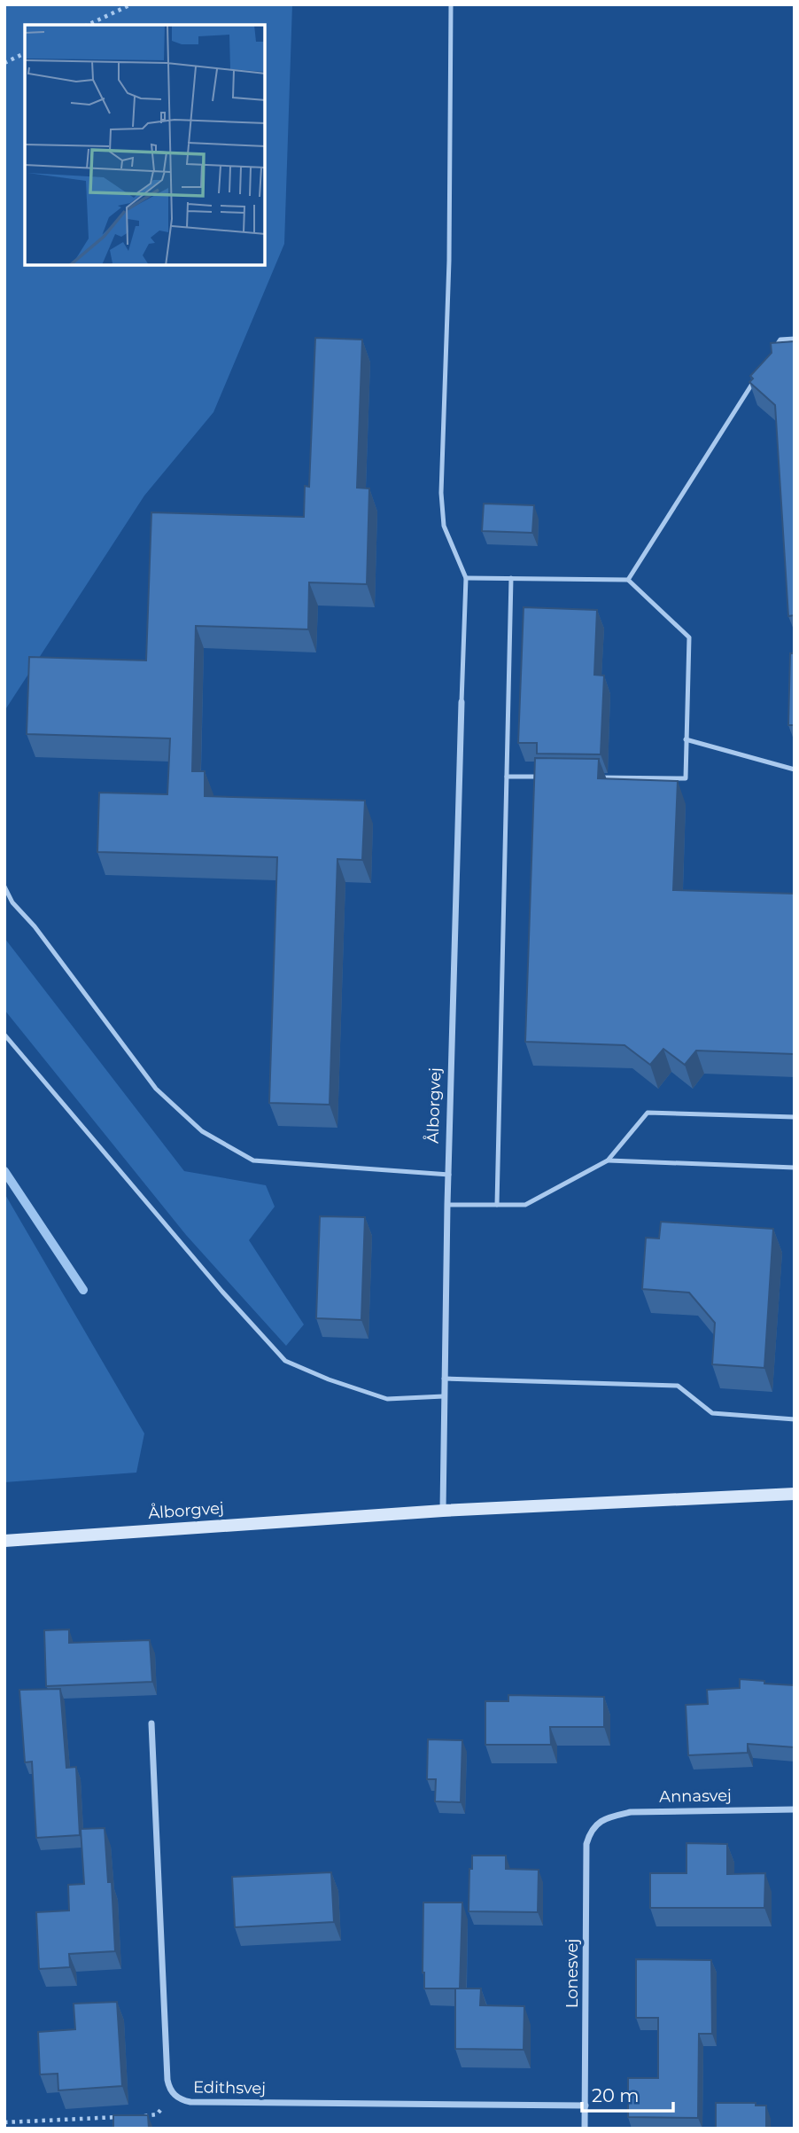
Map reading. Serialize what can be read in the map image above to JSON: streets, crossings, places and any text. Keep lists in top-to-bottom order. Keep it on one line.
{"streets":{"main road":["Ålborgvej"],"street":["Annasvej","Lonesvej","Edithsvej"]},"crossings":[["Annasvej","Lonesvej"],["Lonesvej","Edithsvej"]],"scale_bar":"20 m"}
